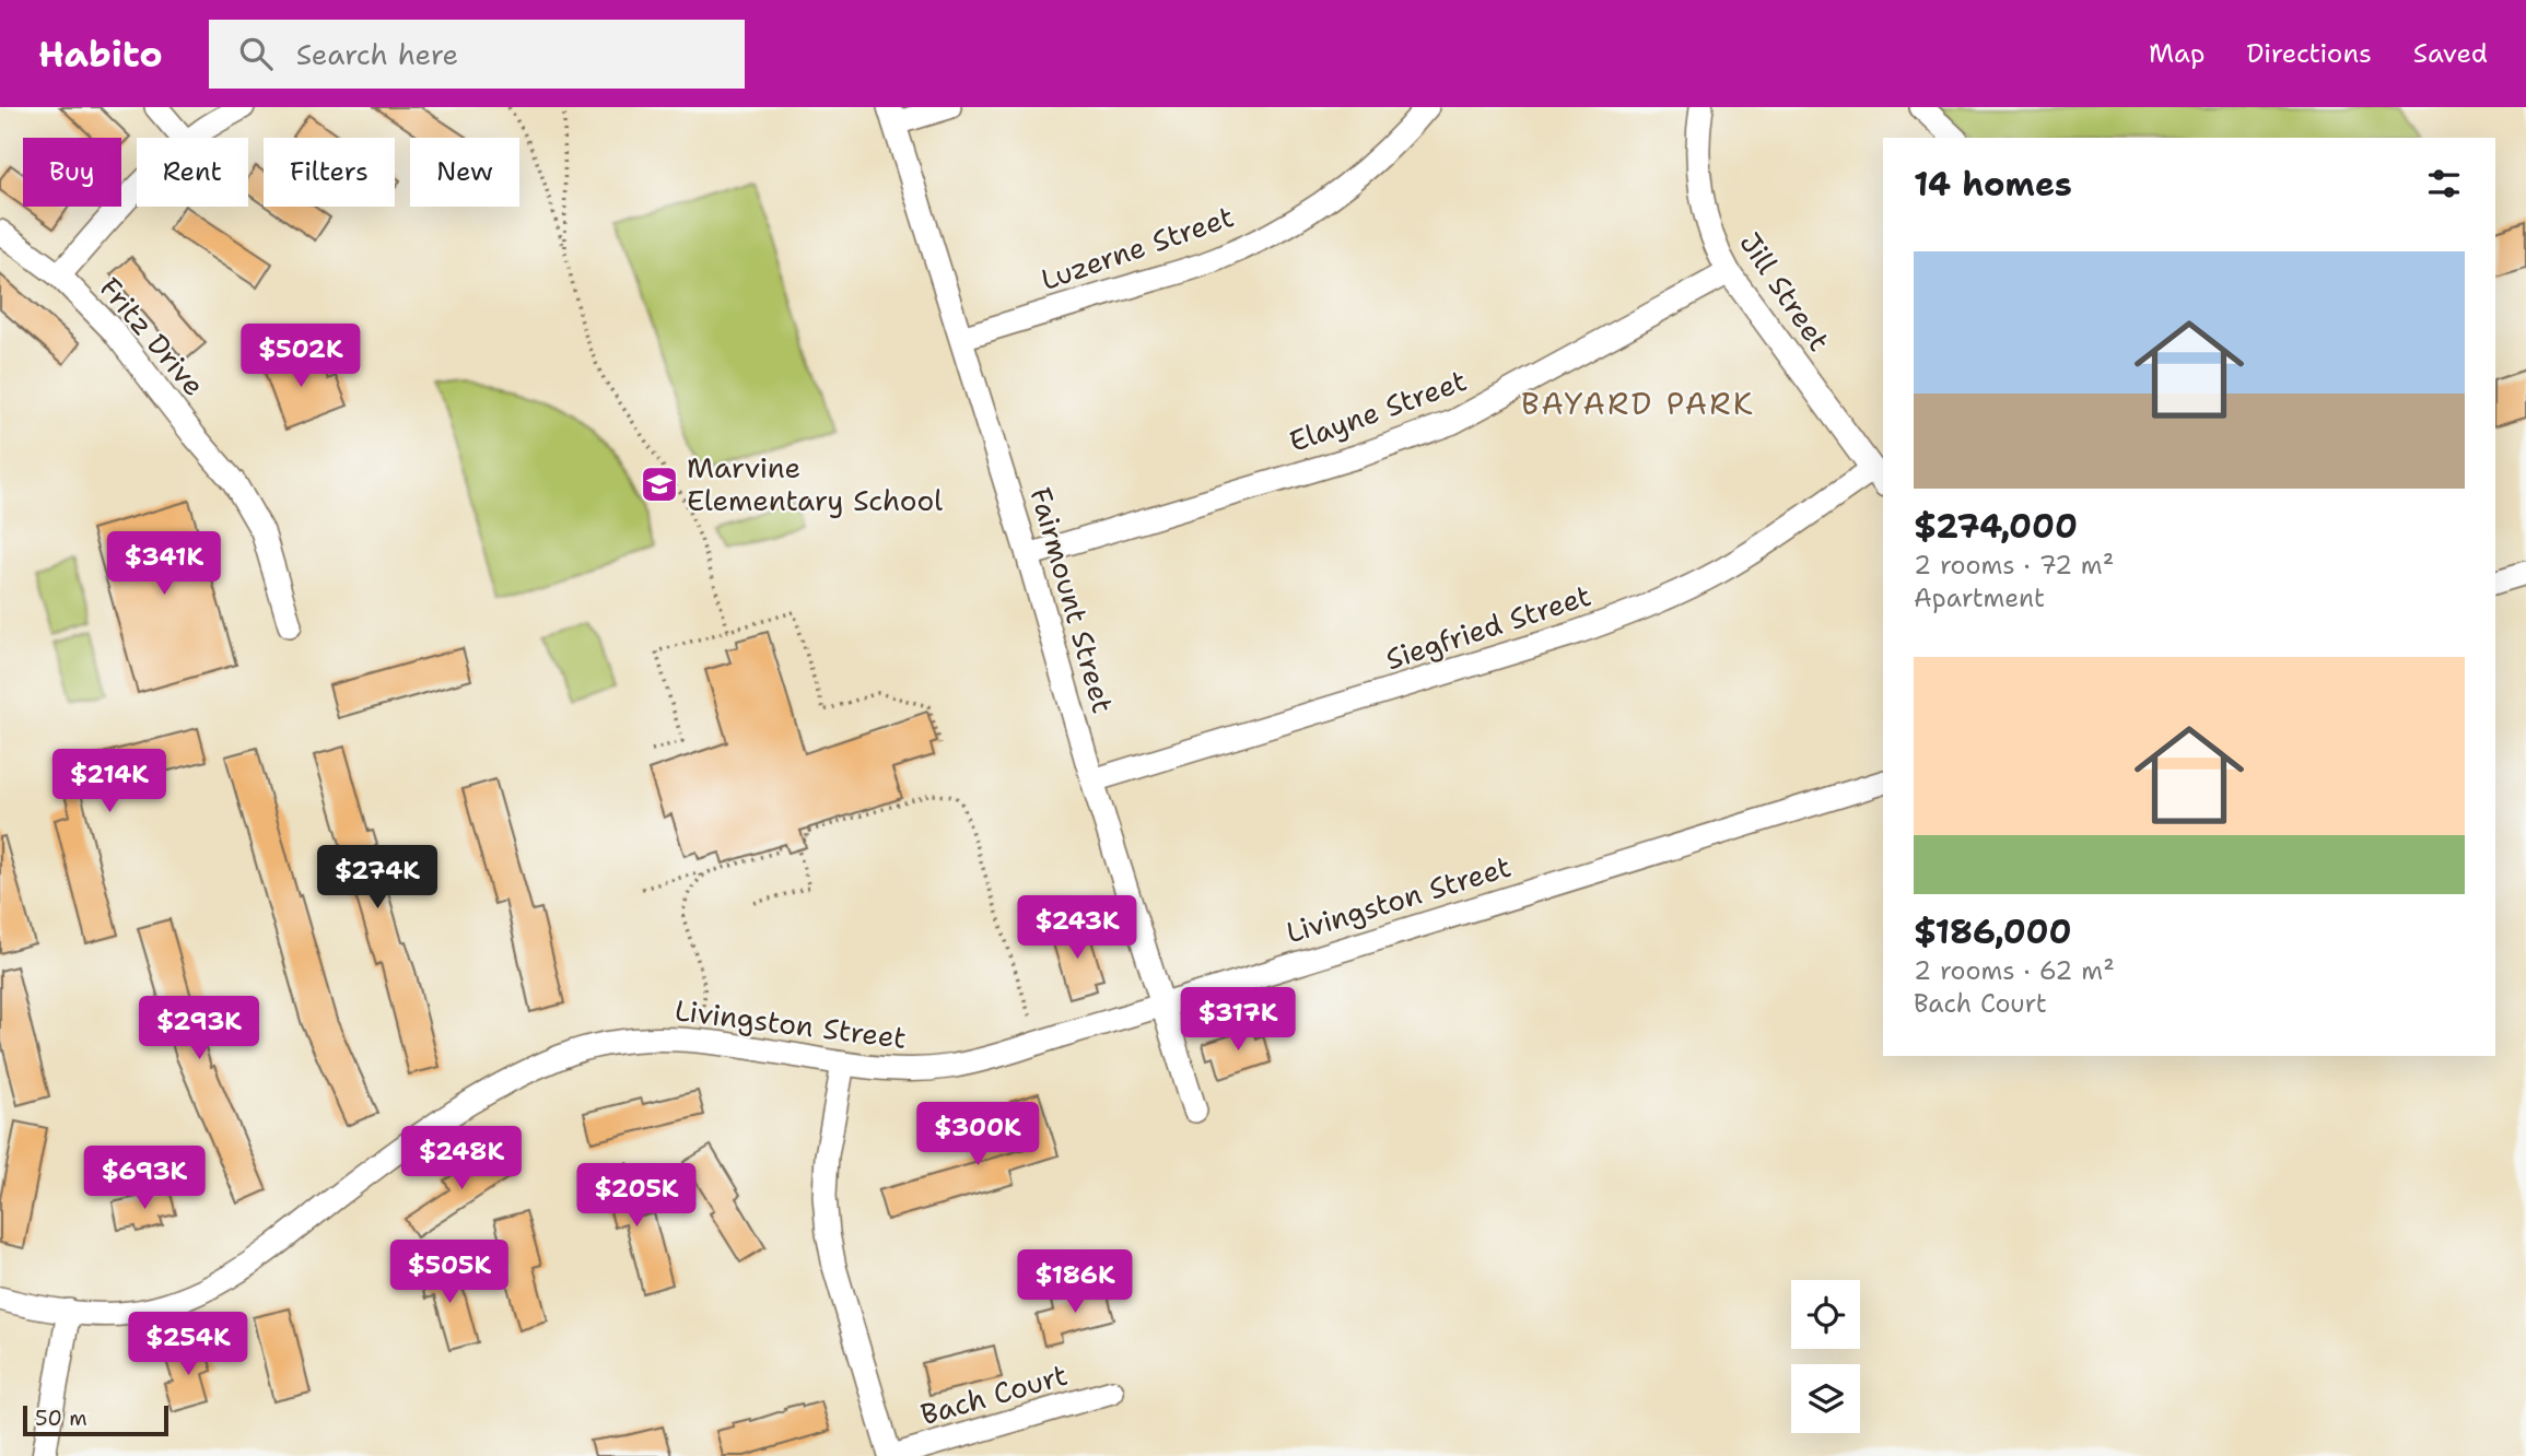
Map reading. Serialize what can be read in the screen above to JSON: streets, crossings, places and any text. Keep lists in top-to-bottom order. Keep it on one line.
{"streets":{"street":["Luzerne Street","Jill Street","Fritz Drive","Elayne Street","Fairmount Street","Siegfried Street","Livingston Street","Bach Court"]},"crossings":[["Luzerne Street","Fairmount Street"],["Jill Street","Elayne Street"],["Jill Street","Siegfried Street"],["Elayne Street","Fairmount Street"],["Fairmount Street","Siegfried Street"],["Fairmount Street","Livingston Street"]],"districts":["BAYARD PARK"],"places":{"school or university":["Marvine Elementary School"]},"scale_bar":"50 m","page":{"header":"Habito","search":"Search here","nav":["Map","Directions","Saved"],"chip":["Buy","Rent","Filters","New"],"heading":"14 homes","list":[{"name":"$274,000","note":"2 rooms · 72 m² · Apartment"},{"name":"$186,000","note":"2 rooms · 62 m² · Bach Court"}],"price":["$502K","$341K","$214K","$274K","$243K","$317K","$293K","$300K","$248K","$693K","$205K","$505K","$186K","$254K"],"scale":"50 m"}}
